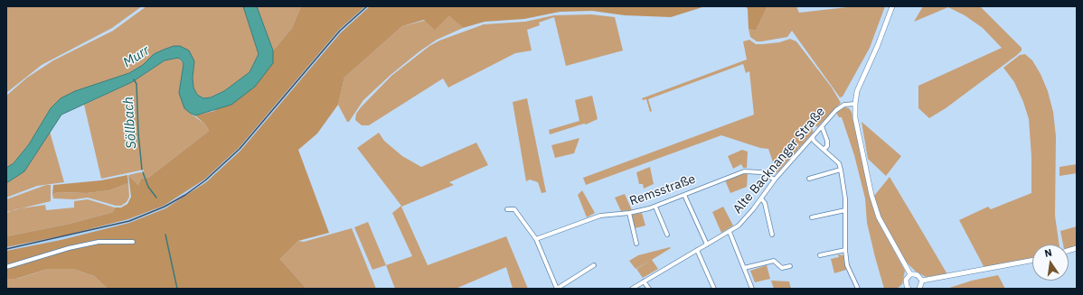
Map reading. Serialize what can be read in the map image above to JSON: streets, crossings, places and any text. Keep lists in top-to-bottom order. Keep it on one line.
{"streets":{"street":["Alte Backnanger Straße","Remsstraße"]},"crossings":[["Alte Backnanger Straße","Remsstraße"]],"water":["Murr","Söllbach"],"north":"top"}
